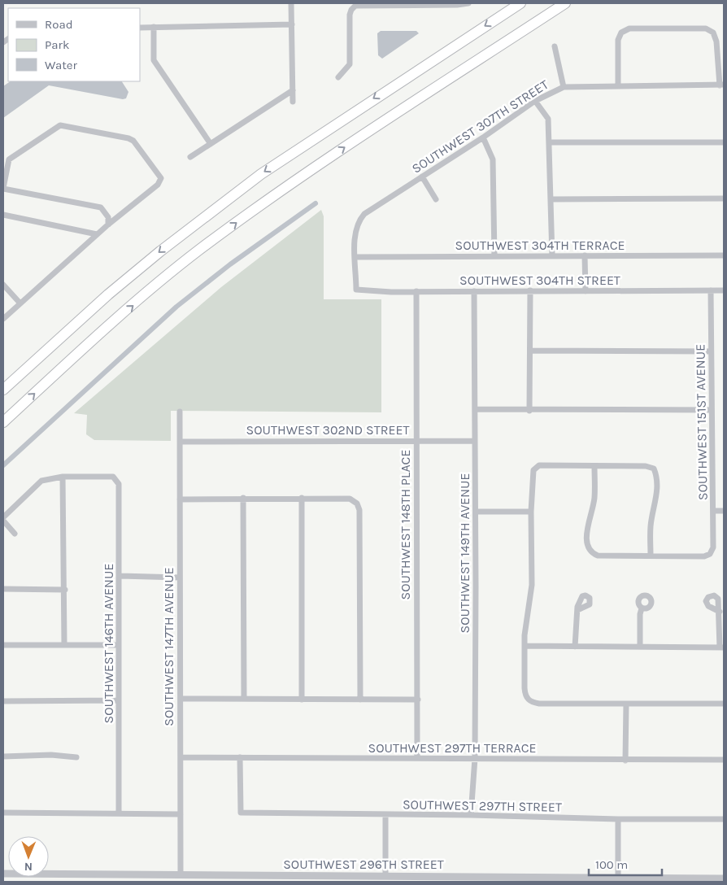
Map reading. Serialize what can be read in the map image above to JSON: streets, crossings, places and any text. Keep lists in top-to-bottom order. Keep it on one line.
{"streets":{"street":["SOUTHWEST 307TH STREET","SOUTHWEST 304TH TERRACE","SOUTHWEST 304TH STREET","SOUTHWEST 151ST AVENUE","SOUTHWEST 302ND STREET","SOUTHWEST 148TH PLACE","SOUTHWEST 149TH AVENUE","SOUTHWEST 146TH AVENUE","SOUTHWEST 147TH AVENUE","SOUTHWEST 297TH TERRACE","SOUTHWEST 297TH STREET","SOUTHWEST 296TH STREET"]},"crossings":[["SOUTHWEST 307TH STREET","SOUTHWEST 304TH TERRACE"],["SOUTHWEST 307TH STREET","SOUTHWEST 304TH STREET"],["SOUTHWEST 304TH TERRACE","SOUTHWEST 304TH STREET"],["SOUTHWEST 304TH STREET","SOUTHWEST 151ST AVENUE"],["SOUTHWEST 304TH STREET","SOUTHWEST 148TH PLACE"],["SOUTHWEST 304TH STREET","SOUTHWEST 149TH AVENUE"],["SOUTHWEST 302ND STREET","SOUTHWEST 148TH PLACE"],["SOUTHWEST 302ND STREET","SOUTHWEST 149TH AVENUE"],["SOUTHWEST 302ND STREET","SOUTHWEST 147TH AVENUE"],["SOUTHWEST 148TH PLACE","SOUTHWEST 297TH TERRACE"],["SOUTHWEST 149TH AVENUE","SOUTHWEST 297TH TERRACE"],["SOUTHWEST 149TH AVENUE","SOUTHWEST 297TH STREET"],["SOUTHWEST 147TH AVENUE","SOUTHWEST 297TH TERRACE"],["SOUTHWEST 147TH AVENUE","SOUTHWEST 296TH STREET"],["SOUTHWEST 297TH TERRACE","SOUTHWEST 297TH STREET"]],"legend":["Road","Park","Water"],"scale_bar":"100 m","north":"bottom"}
